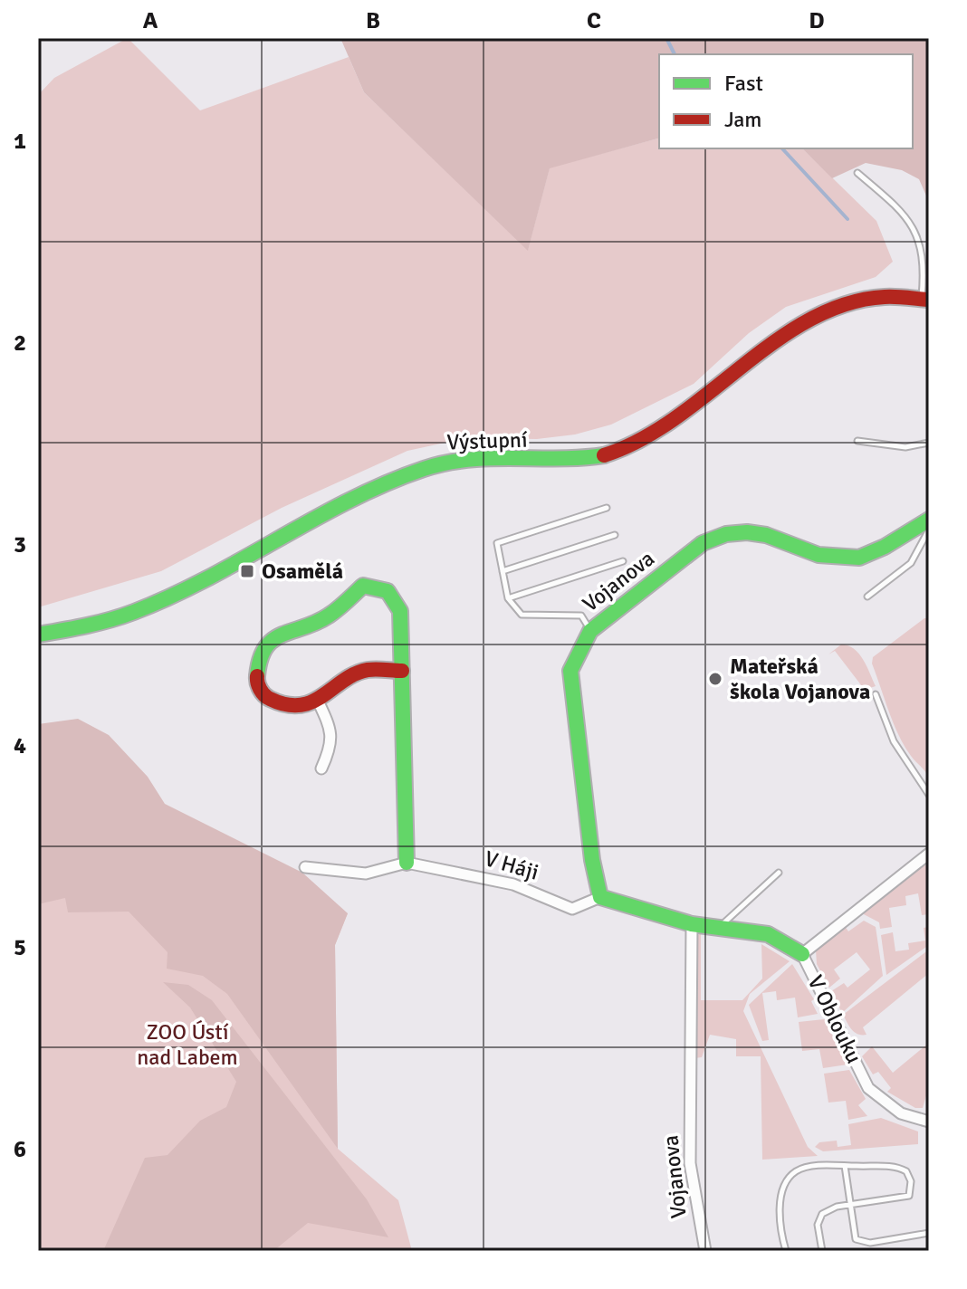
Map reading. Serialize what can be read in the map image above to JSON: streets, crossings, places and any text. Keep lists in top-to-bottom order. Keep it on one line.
{"streets":{"street":["Výstupní","Vojanova","V Háji","V Oblouku"]},"crossings":[["Vojanova","V Háji"]],"parks":["ZOO Ústí nad Labem"],"places":{"transit":["Osamělá"],"other":["Mateřská škola Vojanova"]},"legend":["Fast","Jam"],"grid":{"columns":["A","B","C","D"],"rows":["1","2","3","4","5","6"]}}
